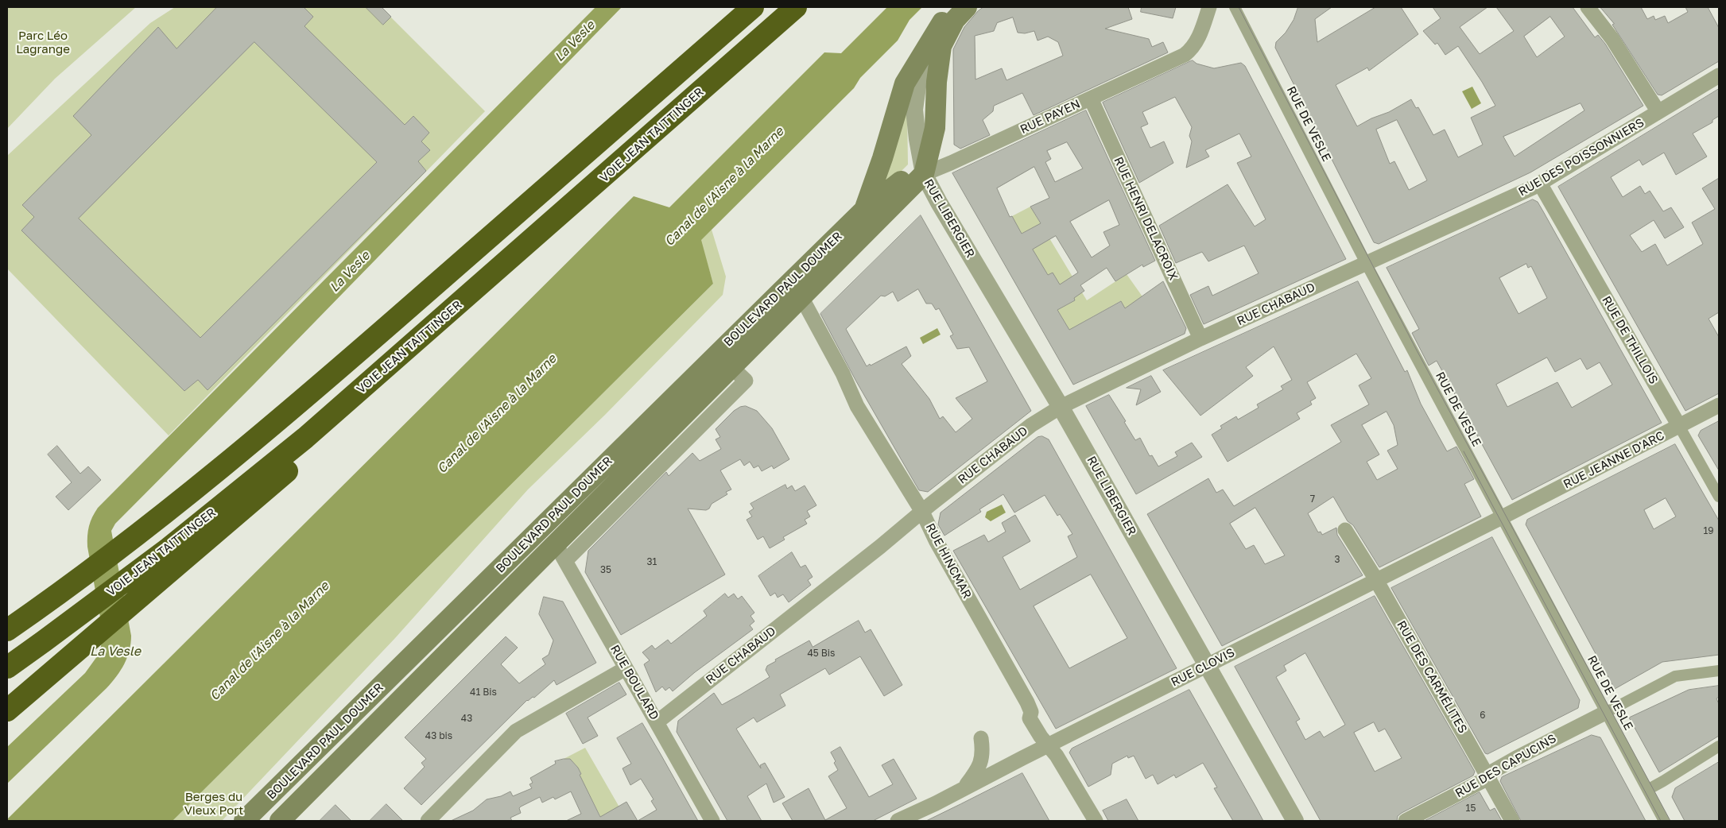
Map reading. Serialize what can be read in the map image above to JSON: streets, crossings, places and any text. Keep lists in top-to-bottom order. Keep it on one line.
{"streets":{"highway":["VOIE JEAN TAITTINGER"],"main road":["BOULEVARD PAUL DOUMER"],"street":["RUE PAYEN","RUE DE VESLE","RUE DES POISSONNIERS","RUE LIBERGIER","RUE HENRI DELACROIX","RUE CHABAUD","RUE DE THILLOIS","RUE JEANNE D'ARC","RUE HINCMAR","RUE CLOVIS","RUE DES CARMÉLITES","RUE BOULARD","RUE DES CAPUCINS"]},"crossings":[["RUE PAYEN","RUE LIBERGIER"],["RUE PAYEN","RUE HENRI DELACROIX"],["RUE PAYEN","BOULEVARD PAUL DOUMER"],["RUE DE VESLE","RUE DES POISSONNIERS"],["RUE DE VESLE","RUE CHABAUD"],["RUE DE VESLE","RUE JEANNE D'ARC"],["RUE DE VESLE","RUE CLOVIS"],["RUE DE VESLE","RUE DES CAPUCINS"],["RUE DES POISSONNIERS","RUE CHABAUD"],["RUE DES POISSONNIERS","RUE DE THILLOIS"],["RUE LIBERGIER","BOULEVARD PAUL DOUMER"],["RUE LIBERGIER","RUE CHABAUD"],["RUE LIBERGIER","RUE CLOVIS"],["RUE HENRI DELACROIX","RUE CHABAUD"],["BOULEVARD PAUL DOUMER","RUE HINCMAR"],["BOULEVARD PAUL DOUMER","RUE BOULARD"],["RUE CHABAUD","RUE HINCMAR"],["RUE CHABAUD","RUE BOULARD"],["RUE DE THILLOIS","RUE JEANNE D'ARC"],["RUE JEANNE D'ARC","RUE CLOVIS"],["RUE HINCMAR","RUE CLOVIS"],["RUE CLOVIS","RUE DES CARMÉLITES"],["RUE DES CARMÉLITES","RUE DES CAPUCINS"]],"water":["La Vesle","Canal de l'Aisne à la Marne"],"parks":["Parc Léo Lagrange","Berges du Vieux Port"],"house_numbers":["7","19","3","31","35","45 Bis","41 Bis","6","43","43 bis","15"]}
